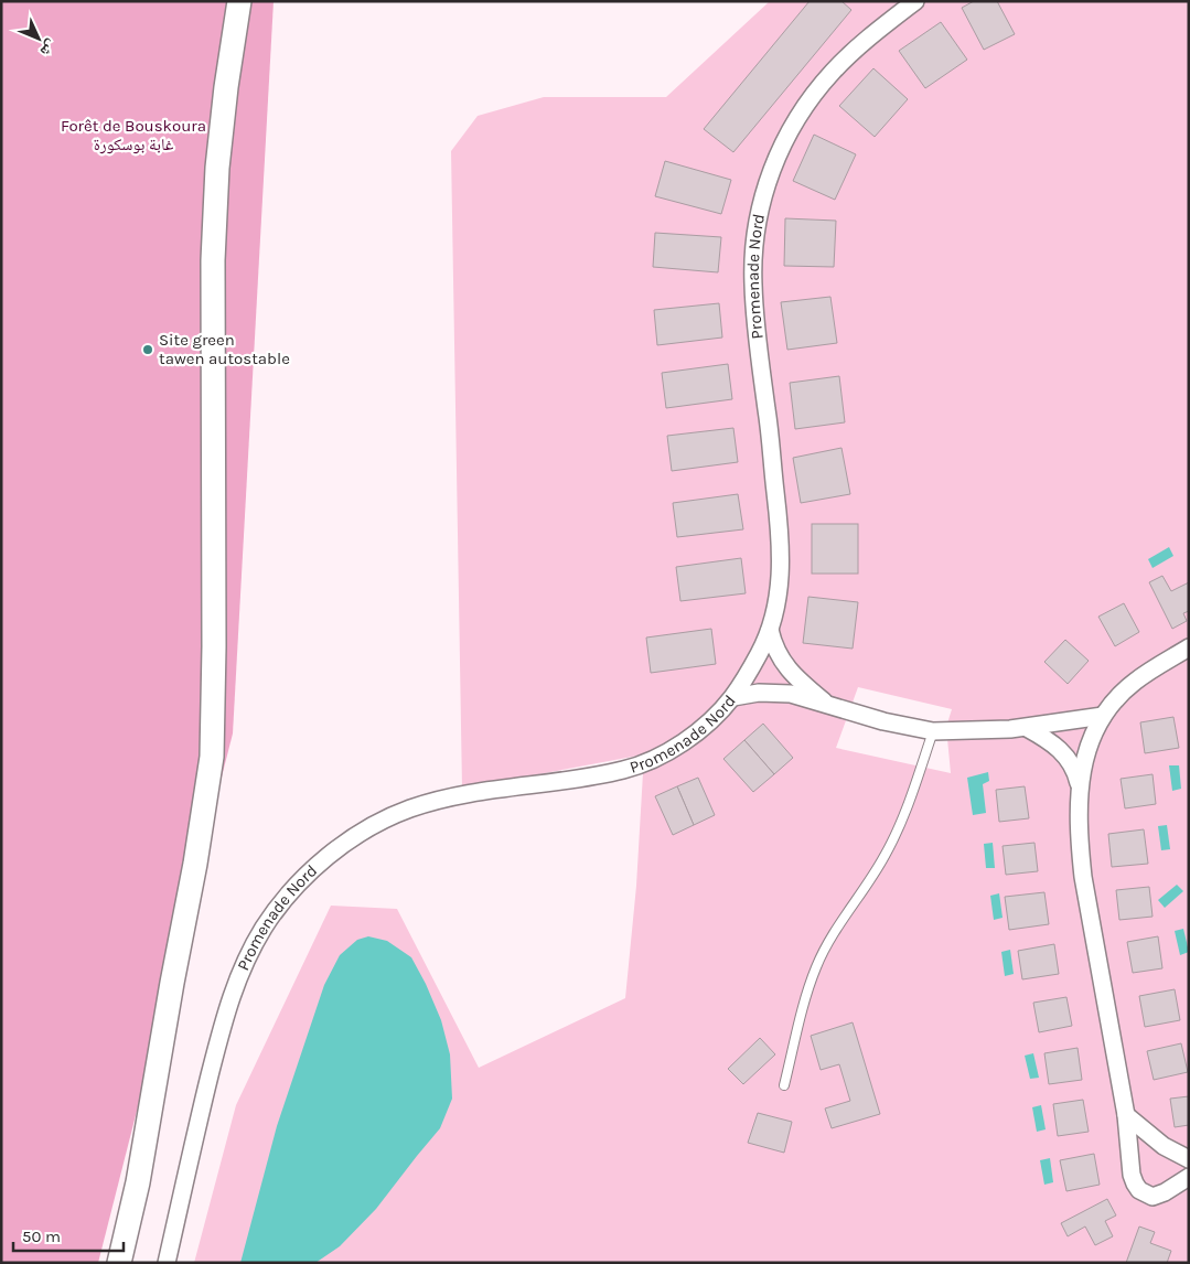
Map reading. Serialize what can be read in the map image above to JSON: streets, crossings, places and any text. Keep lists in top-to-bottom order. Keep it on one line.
{"streets":{"street":["Promenade Nord"]},"parks":["Forêt de Bouskoura غابة بوسكورة"],"places":["Site green tawen autostable"],"scale_bar":"50 m","north":"bottom right"}
